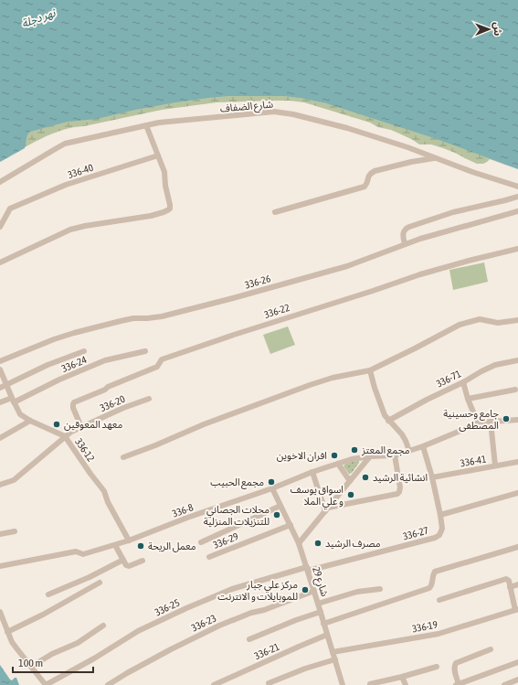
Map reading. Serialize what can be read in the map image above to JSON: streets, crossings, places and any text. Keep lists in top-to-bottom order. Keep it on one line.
{"streets":{"street":["شارع الضفاف","336-40","336-26","336-22","336-24","336-71","336-20","336-12","336-41","336-8","336-27","336-29","شارع 29","336-25","336-23","336-19","336-21"]},"crossings":[["336-22","336-20"],["336-24","336-12"],["336-20","336-12"],["336-12","336-8"],["336-41","336-27"],["336-8","336-27"],["336-8","شارع 29"],["336-27","شارع 29"],["336-27","336-25"],["336-29","شارع 29"],["شارع 29","336-25"],["شارع 29","336-23"],["شارع 29","336-19"],["شارع 29","336-21"]],"water":["نهر دجلة"],"places":["جامع وحسينية المصطفى","معهد المعوقين","مجمع المعتز","افران الاخوين","انشائية الرشيد","مجمع الحبيب","اسواق يوسف و علي الملا","محلات الجصاني للتنزيلات المنزلية","مصرف الرشيد","معمل الريحة","مركز علي جبار للموبايلات و الانترنت"],"scale_bar":"100 m","north":"right"}
